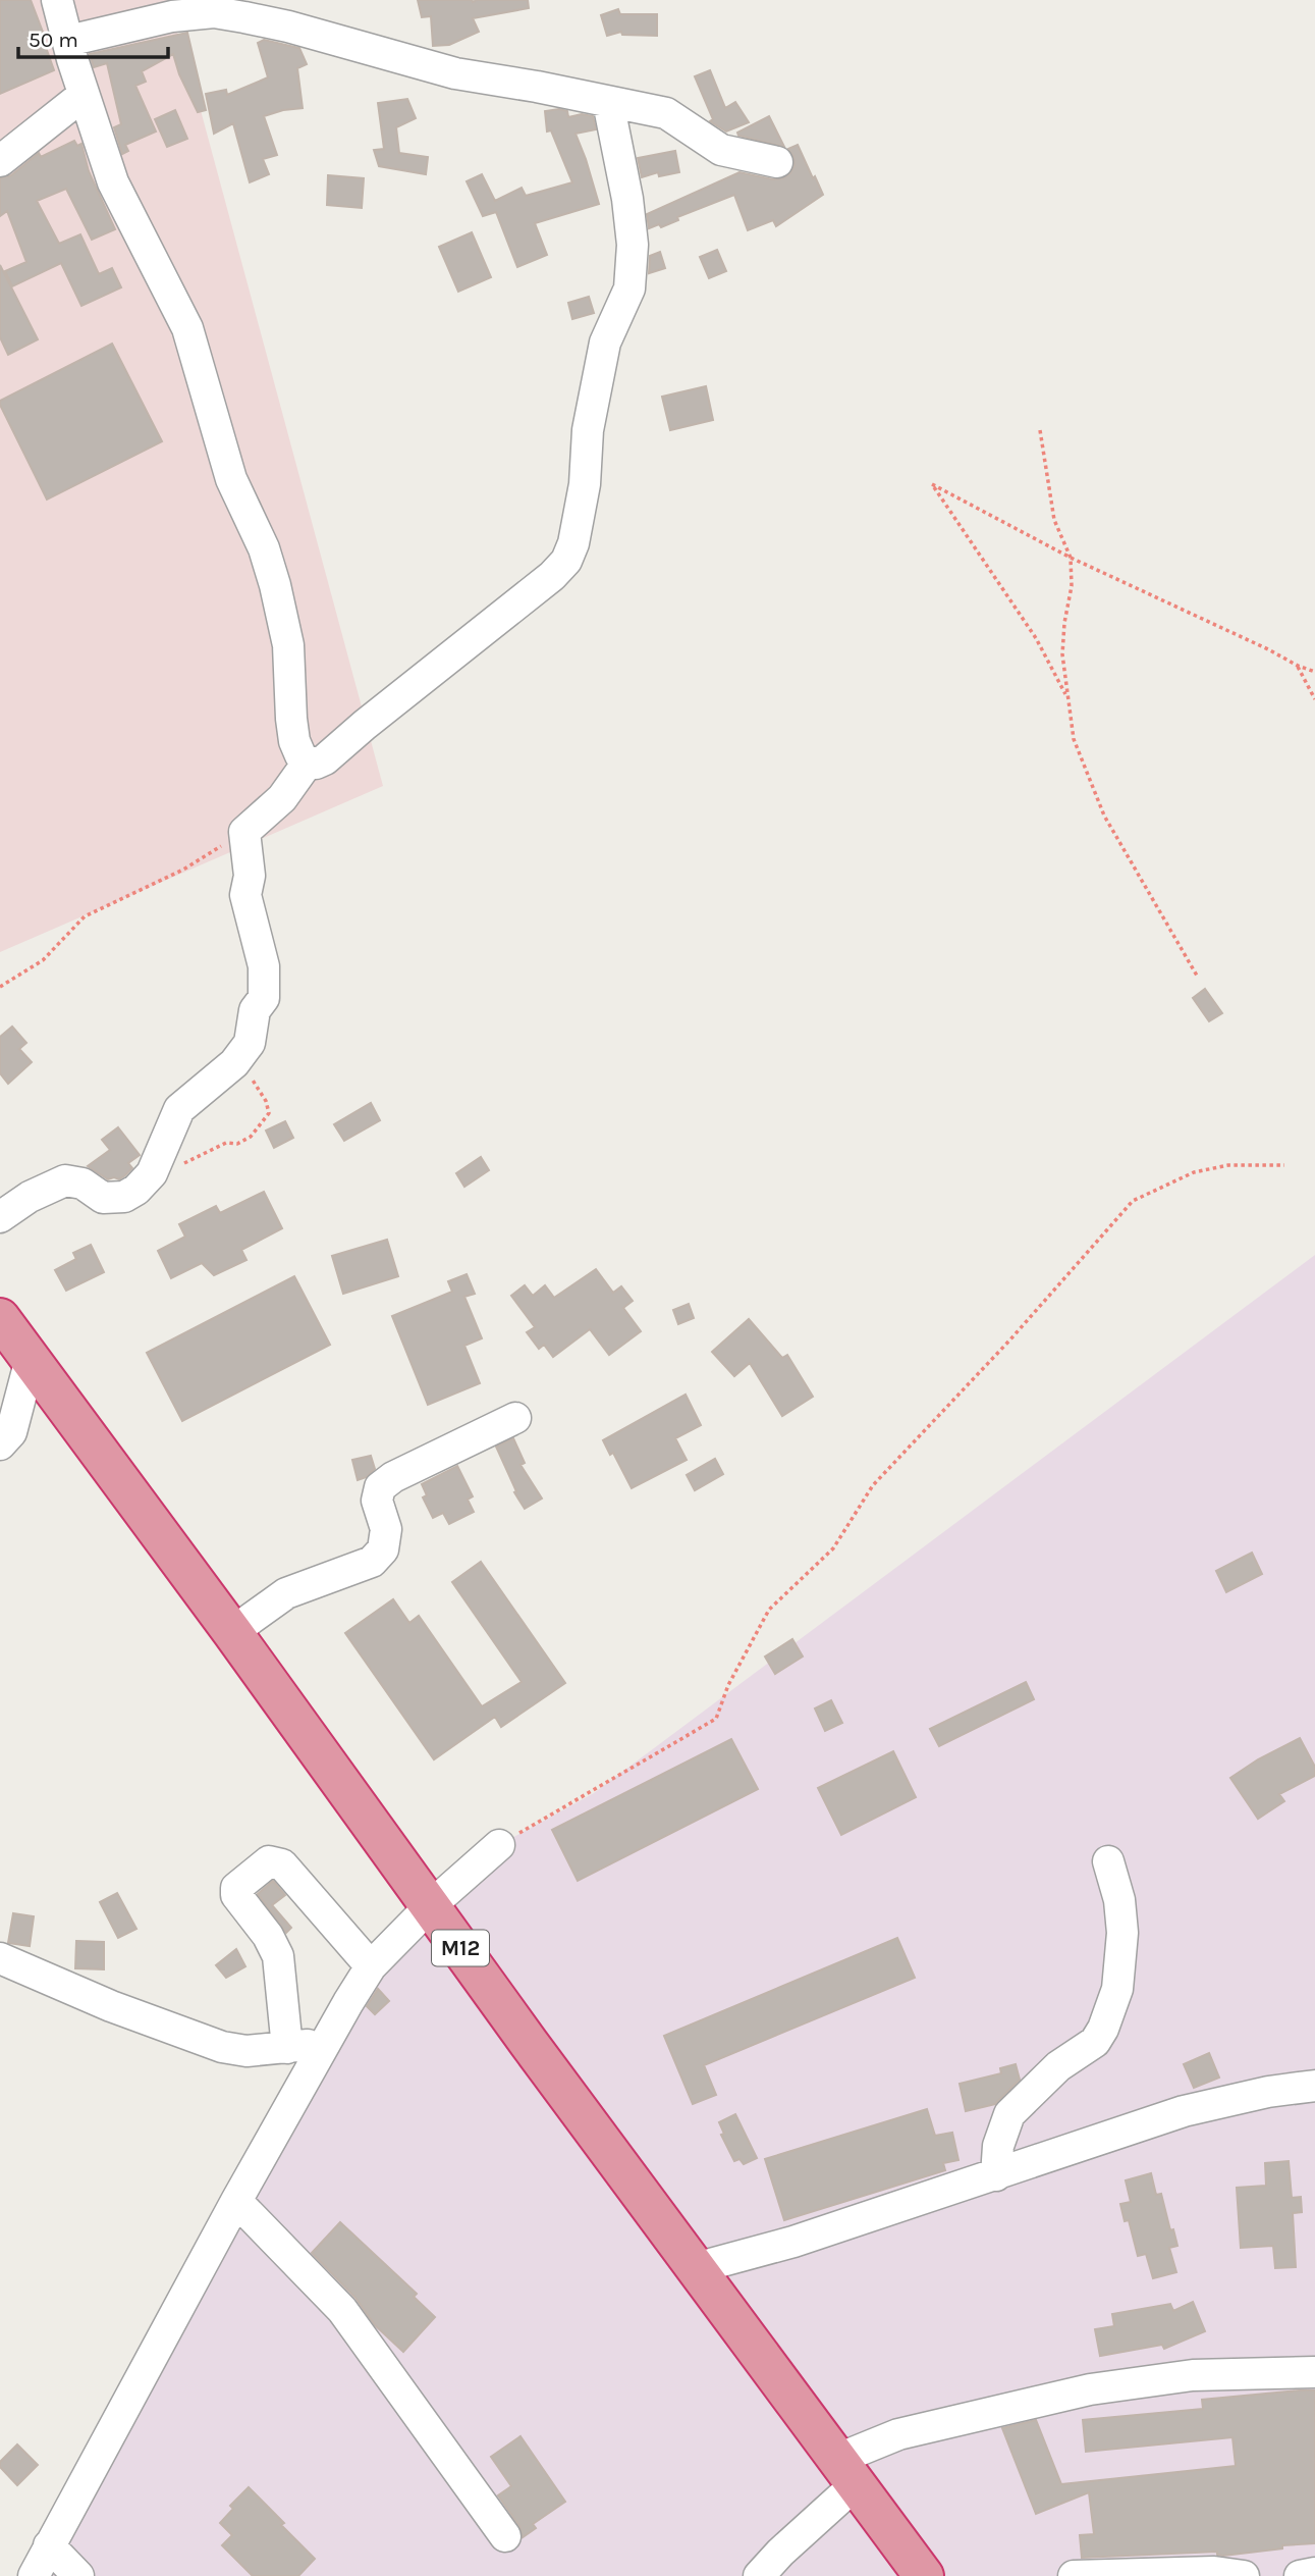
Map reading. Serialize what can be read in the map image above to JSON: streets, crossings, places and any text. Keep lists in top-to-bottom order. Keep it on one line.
{"streets":{"highway":["M12"]},"scale_bar":"50 m"}
